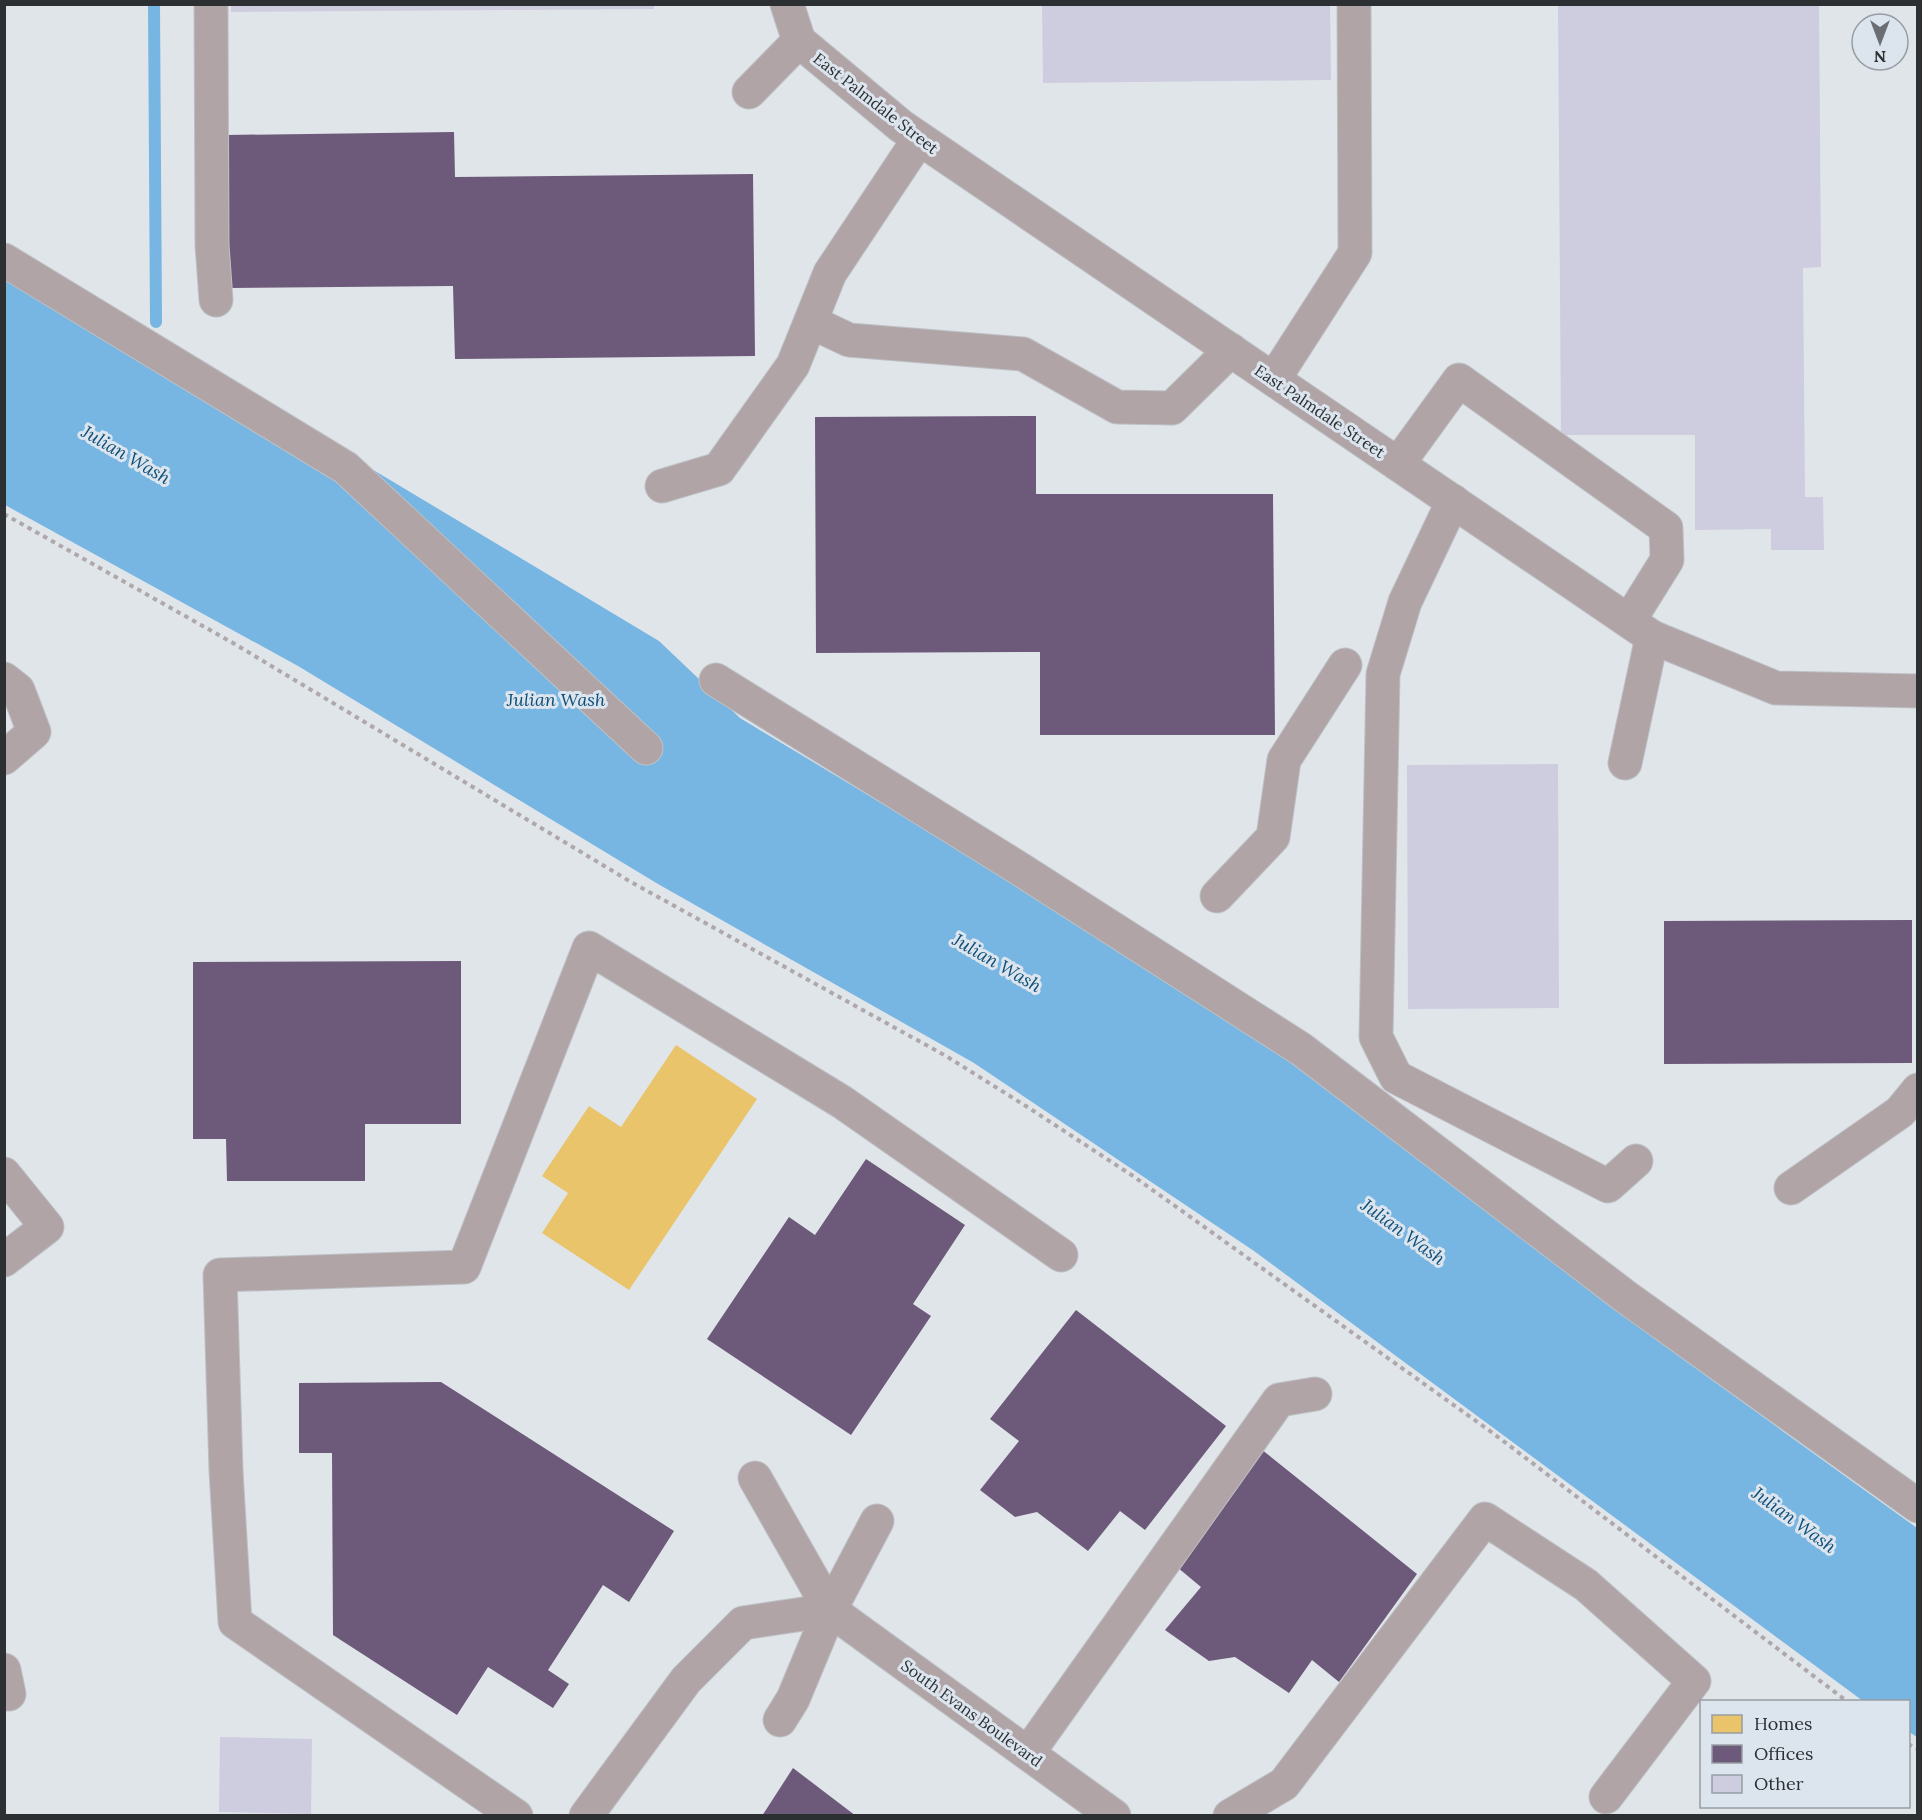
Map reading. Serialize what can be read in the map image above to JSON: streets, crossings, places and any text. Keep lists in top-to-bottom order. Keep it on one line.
{"streets":{"street":["East Palmdale Street","South Evans Boulevard"]},"water":["Julian Wash"],"legend":["Homes","Offices","Other"],"north":"bottom"}
